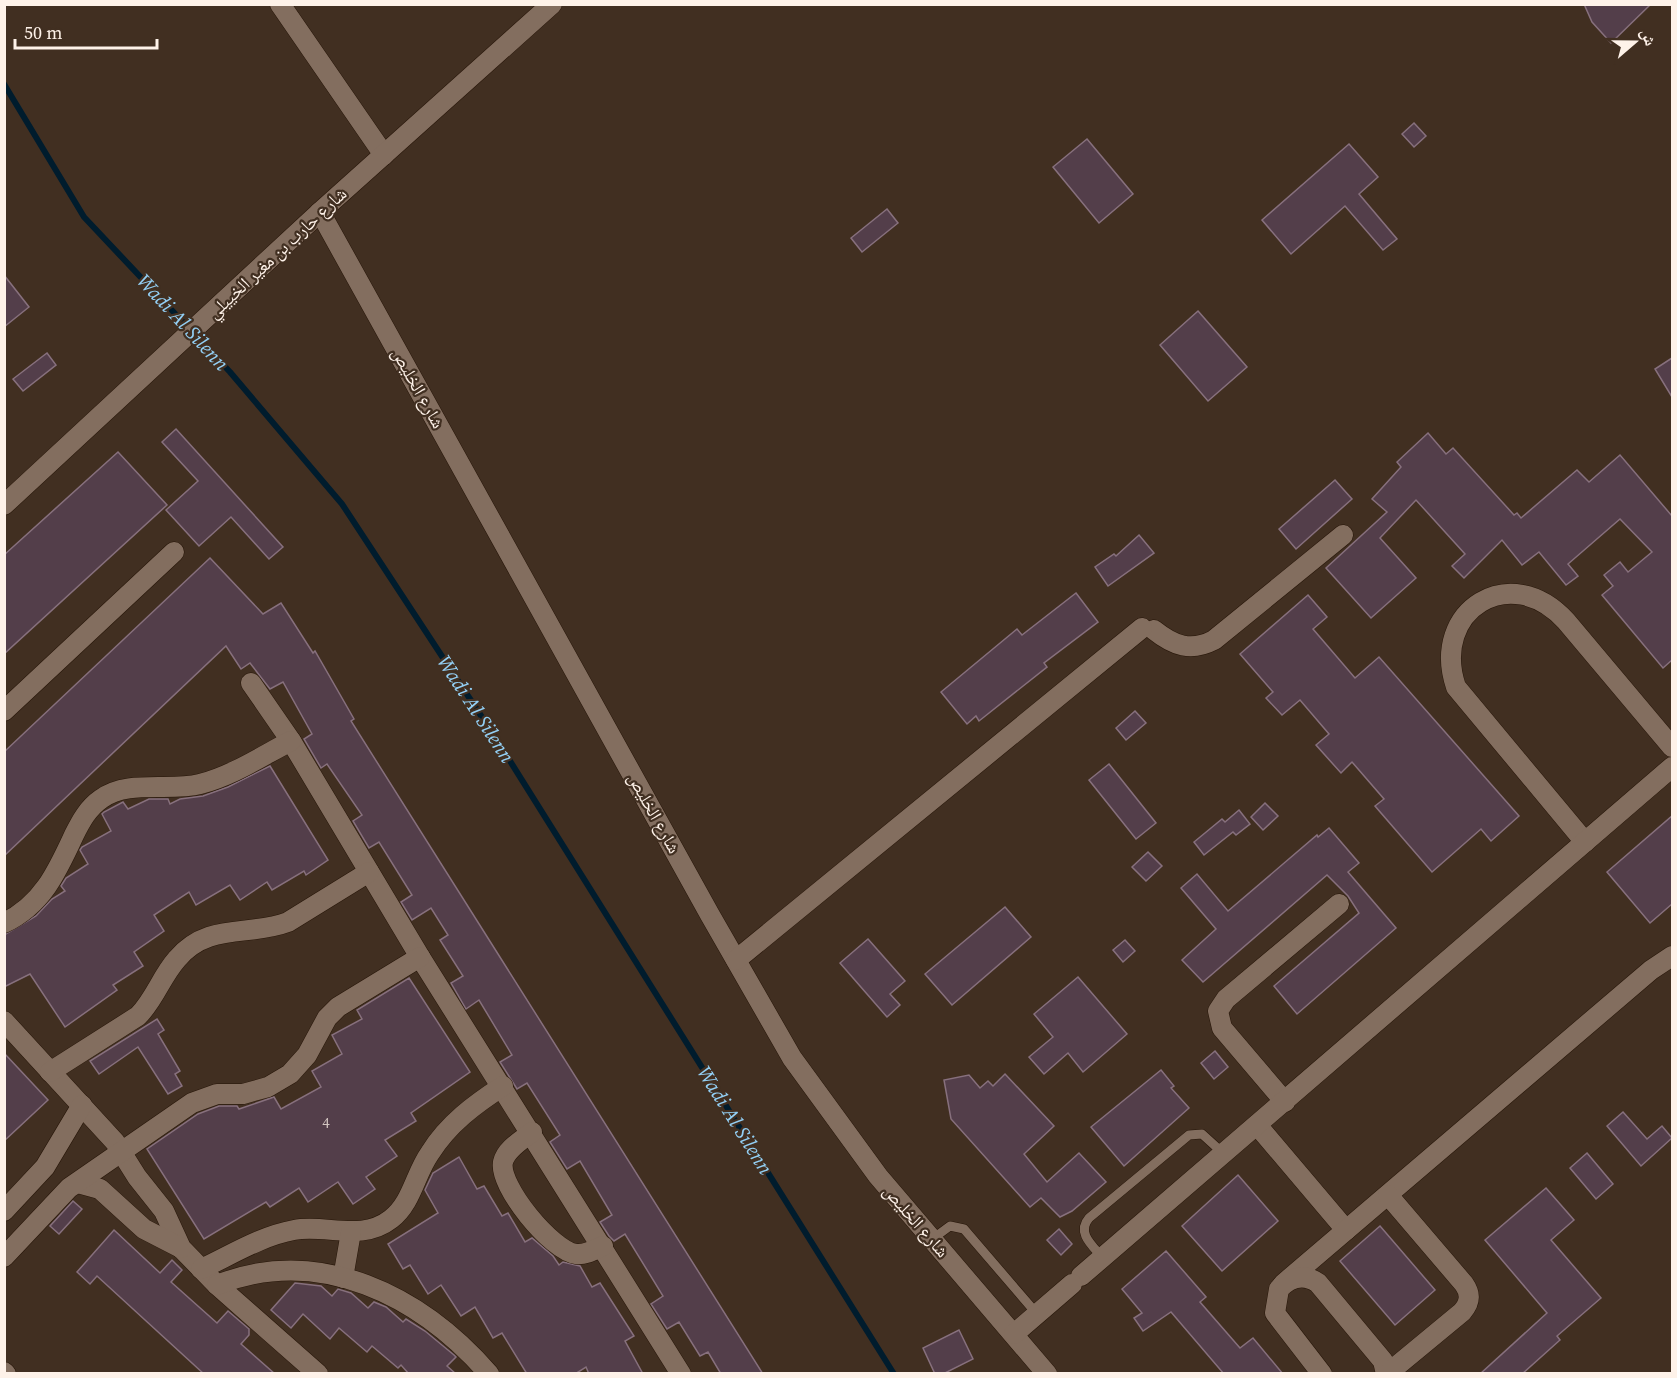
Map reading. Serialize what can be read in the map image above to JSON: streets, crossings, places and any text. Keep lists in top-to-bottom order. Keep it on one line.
{"streets":{"street":["شارع حارب بن مغير الخييلي","شارع الخليص"]},"crossings":[["شارع حارب بن مغير الخييلي","شارع الخليص"]],"water":["Wadi Al Silenn"],"house_numbers":["4"],"scale_bar":"50 m","north":"right"}
